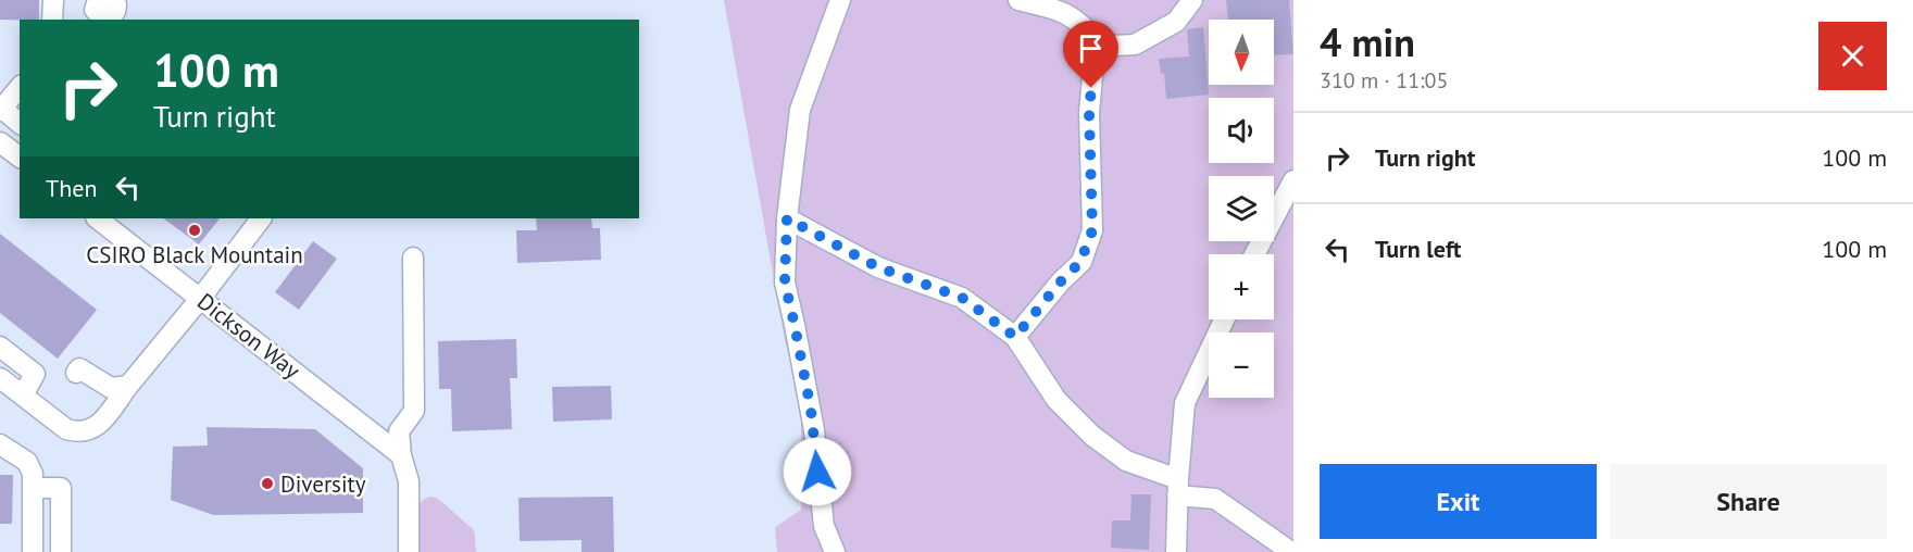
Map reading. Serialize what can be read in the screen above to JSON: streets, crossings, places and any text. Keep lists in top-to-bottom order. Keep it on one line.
{"streets":{"street":["Dickson Way"]},"places":["CSIRO Black Mountain","Diversity"],"north":"bottom","page":{"heading":["4 min","310 m · 11:05"],"map_buttons":["+","−"],"turn":["100 m","Turn right"],"list":[{"name":"Turn right","value":"100 m"},{"name":"Turn left","value":"100 m"}],"then":"Then","buttons":["Exit","Share"]}}
